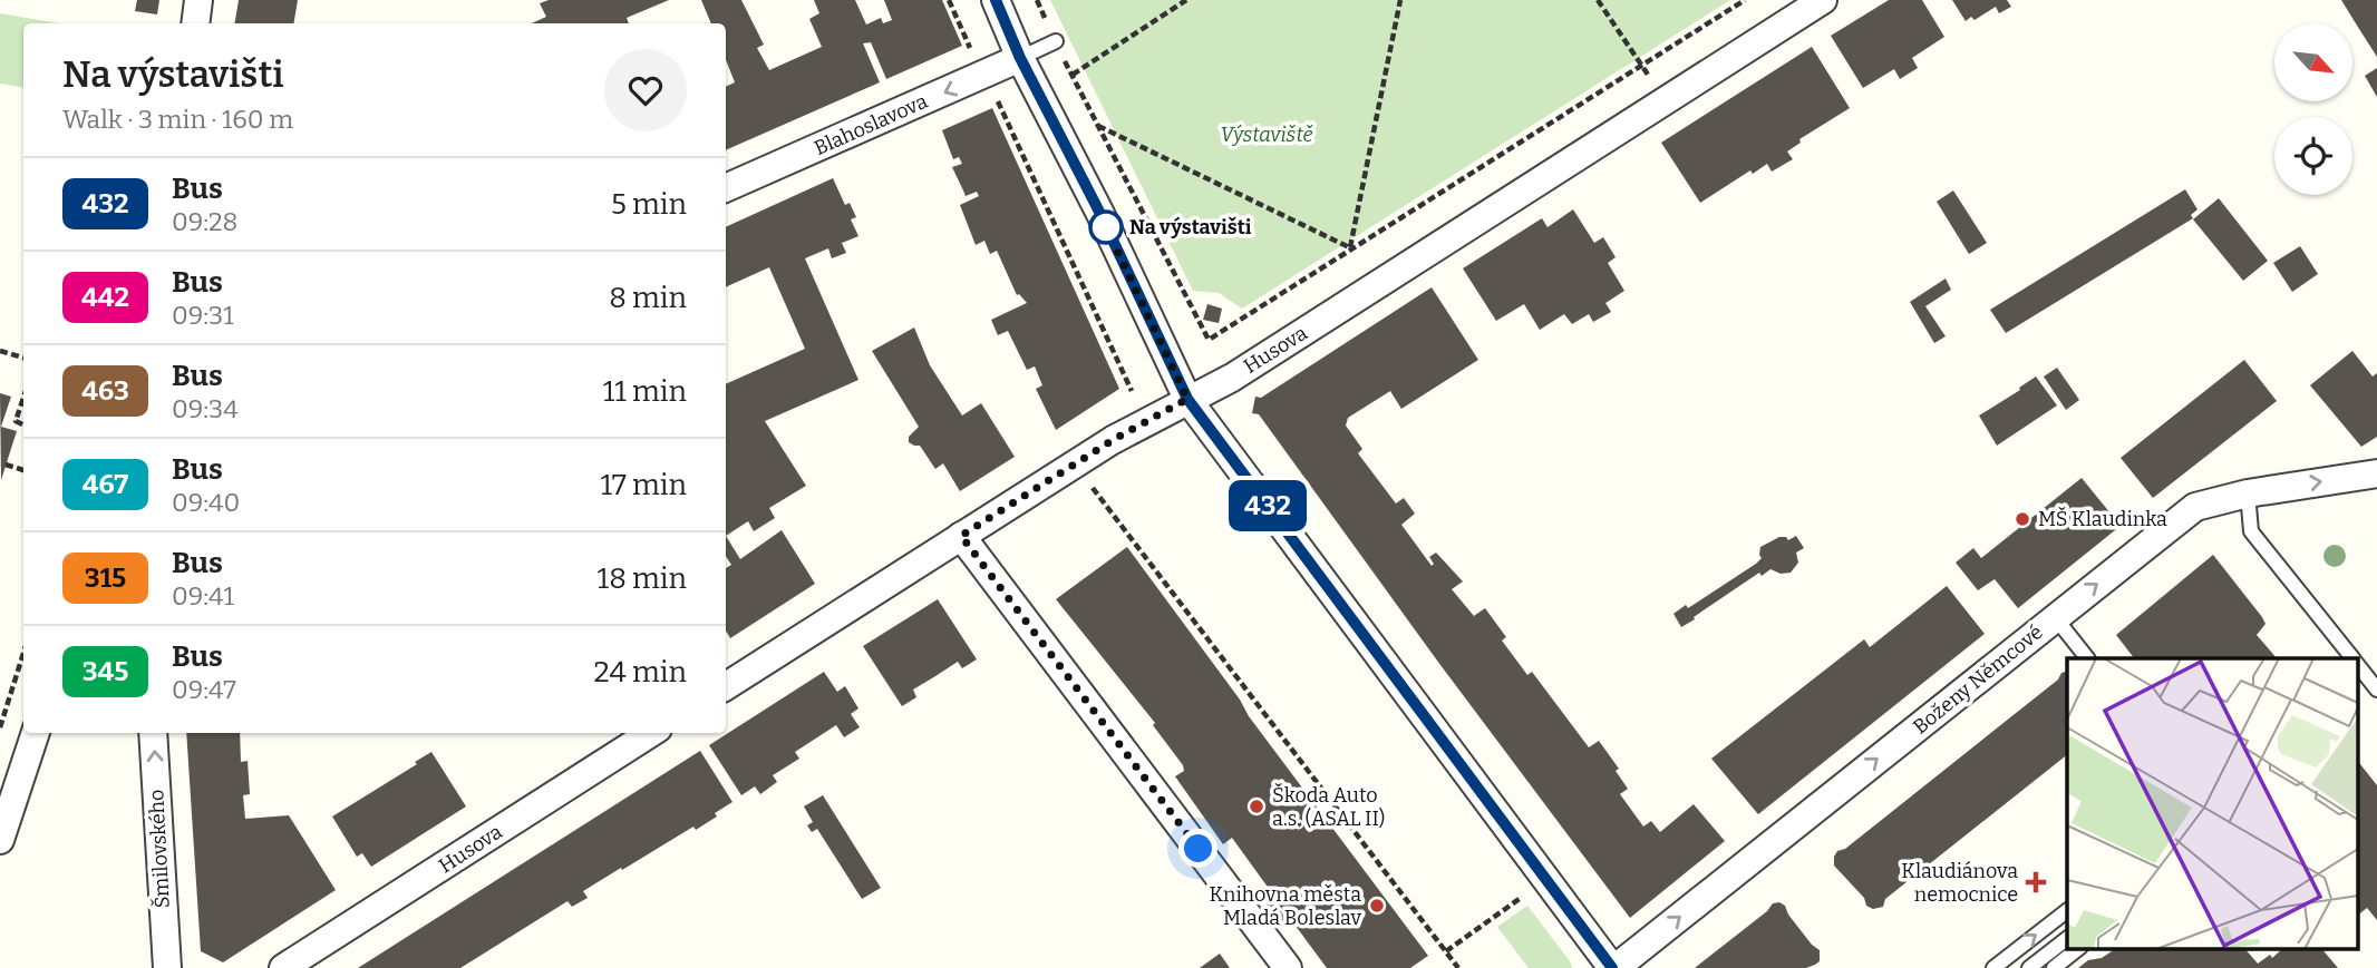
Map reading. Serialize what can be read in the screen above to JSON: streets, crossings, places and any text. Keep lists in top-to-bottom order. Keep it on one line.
{"streets":{"street":["Blahoslavova","Husova","Boženy Němcové","Šmilovského"]},"one_way":["Blahoslavova","Boženy Němcové"],"parks":["Výstaviště"],"places":{"other":["Na výstavišti","MŠ Klaudinka","Škoda Auto a.s. (ASAL II)","Knihovna města Mladá Boleslav"],"health":["Klaudiánova nemocnice"]},"lines":["bus line 432"],"north":"bottom right","page":{"on_map":"432","heading":["Na výstavišti","Walk · 3 min · 160 m"],"list":[{"mark":"432","name":"Bus","note":"09:28","value":"5 min"},{"mark":"442","name":"Bus","note":"09:31","value":"8 min"},{"mark":"463","name":"Bus","note":"09:34","value":"11 min"},{"mark":"467","name":"Bus","note":"09:40","value":"17 min"},{"mark":"315","name":"Bus","note":"09:41","value":"18 min"},{"mark":"345","name":"Bus","note":"09:47","value":"24 min"}]}}
